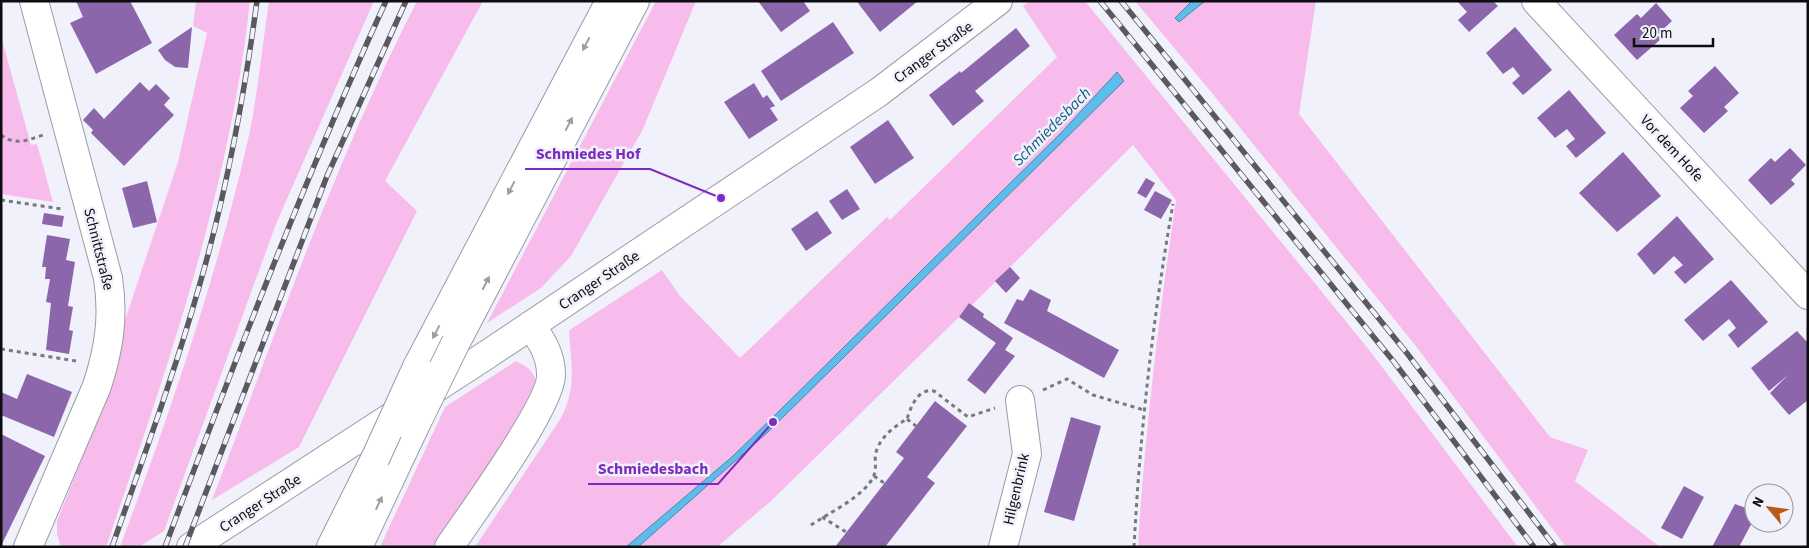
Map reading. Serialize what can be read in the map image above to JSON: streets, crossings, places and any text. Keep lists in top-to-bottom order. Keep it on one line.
{"streets":{"main road":["Cranger Straße","Vor dem Hofe","Schnittstraße","Hilgenbrink"]},"water":["Schmiedesbach"],"places":["Schmiedes Hof","Schmiedesbach"],"scale_bar":"20 m","north":"top left"}
